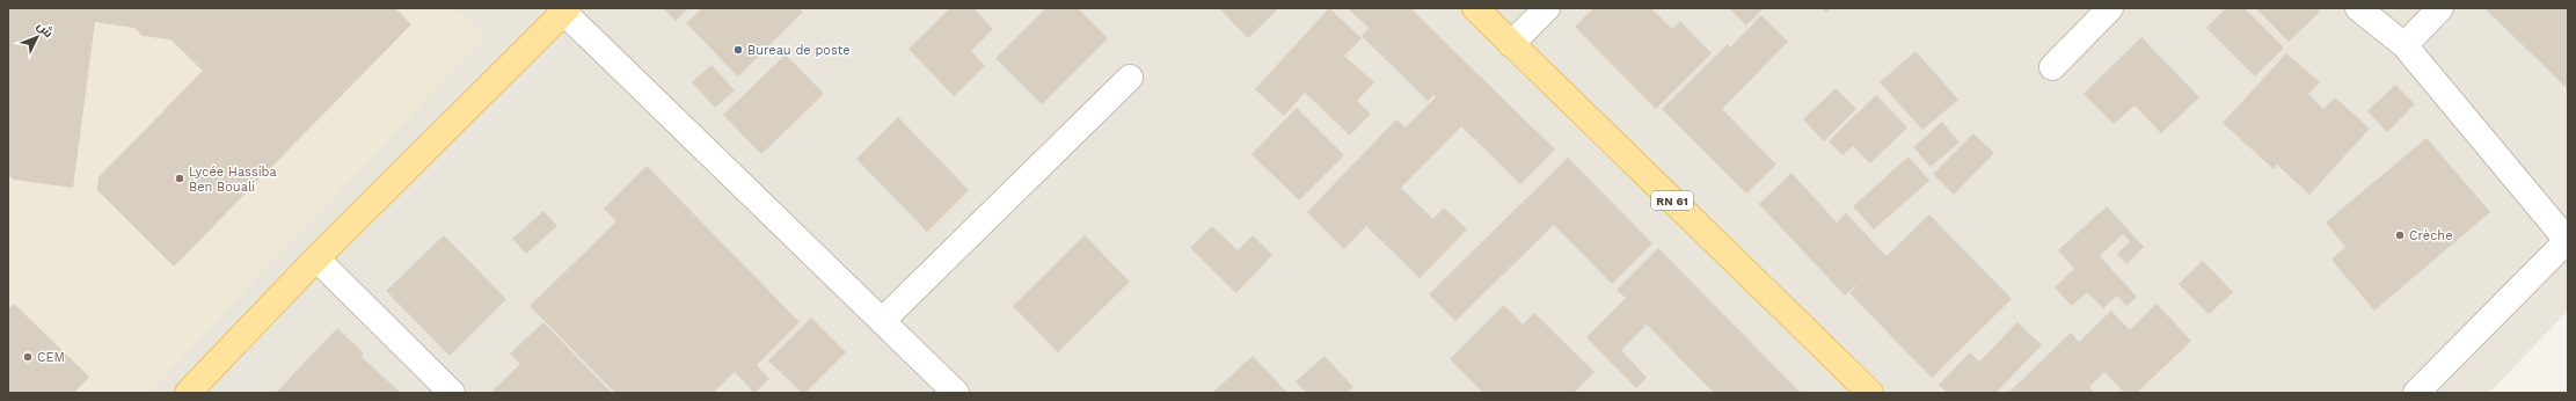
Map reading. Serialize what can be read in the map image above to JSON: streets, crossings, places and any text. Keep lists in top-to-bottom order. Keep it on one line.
{"streets":{"main road":["RN 61"]},"places":["Bureau de poste","Lycée Hassiba Ben Bouali","Crèche","CEM"],"north":"top right"}
